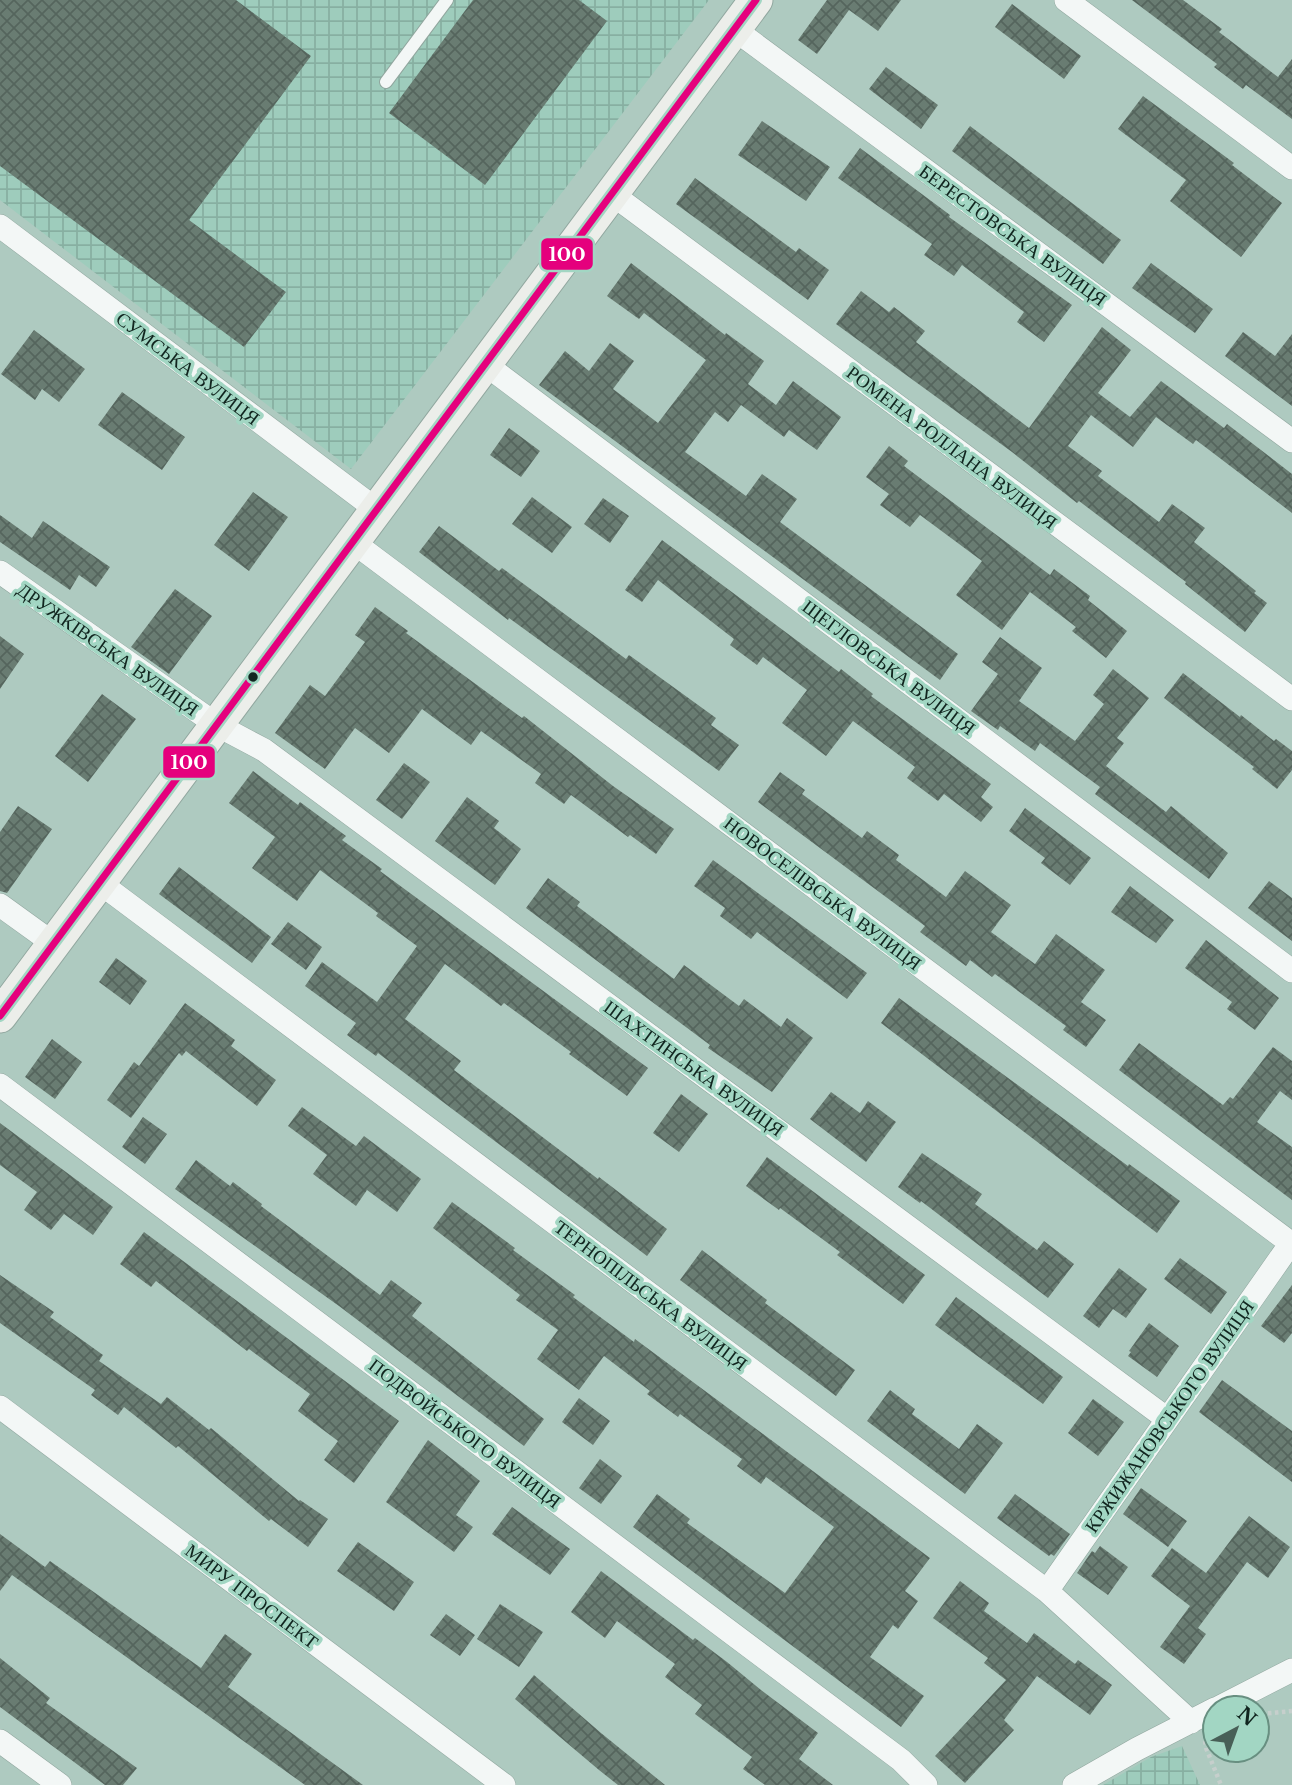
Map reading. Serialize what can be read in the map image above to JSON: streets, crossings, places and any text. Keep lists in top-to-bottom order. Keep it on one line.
{"streets":{"street":["БЕРЕСТОВСЬКА ВУЛИЦЯ","СУМСЬКА ВУЛИЦЯ","РОМЕНА РОЛЛАНА ВУЛИЦЯ","ДРУЖКІВСЬКА ВУЛИЦЯ","ЩЕГЛОВСЬКА ВУЛИЦЯ","НОВОСЕЛІВСЬКА ВУЛИЦЯ","ШАХТИНСЬКА ВУЛИЦЯ","ТЕРНОПІЛЬСЬКА ВУЛИЦЯ","КРЖИЖАНОВСЬКОГО ВУЛИЦЯ","ПОДВОЙСЬКОГО ВУЛИЦЯ","МИРУ ПРОСПЕКТ"]},"crossings":[["ДРУЖКІВСЬКА ВУЛИЦЯ","ШАХТИНСЬКА ВУЛИЦЯ"],["НОВОСЕЛІВСЬКА ВУЛИЦЯ","КРЖИЖАНОВСЬКОГО ВУЛИЦЯ"],["ШАХТИНСЬКА ВУЛИЦЯ","КРЖИЖАНОВСЬКОГО ВУЛИЦЯ"],["ТЕРНОПІЛЬСЬКА ВУЛИЦЯ","КРЖИЖАНОВСЬКОГО ВУЛИЦЯ"]],"lines":["transit line 100"],"north":"top right"}
